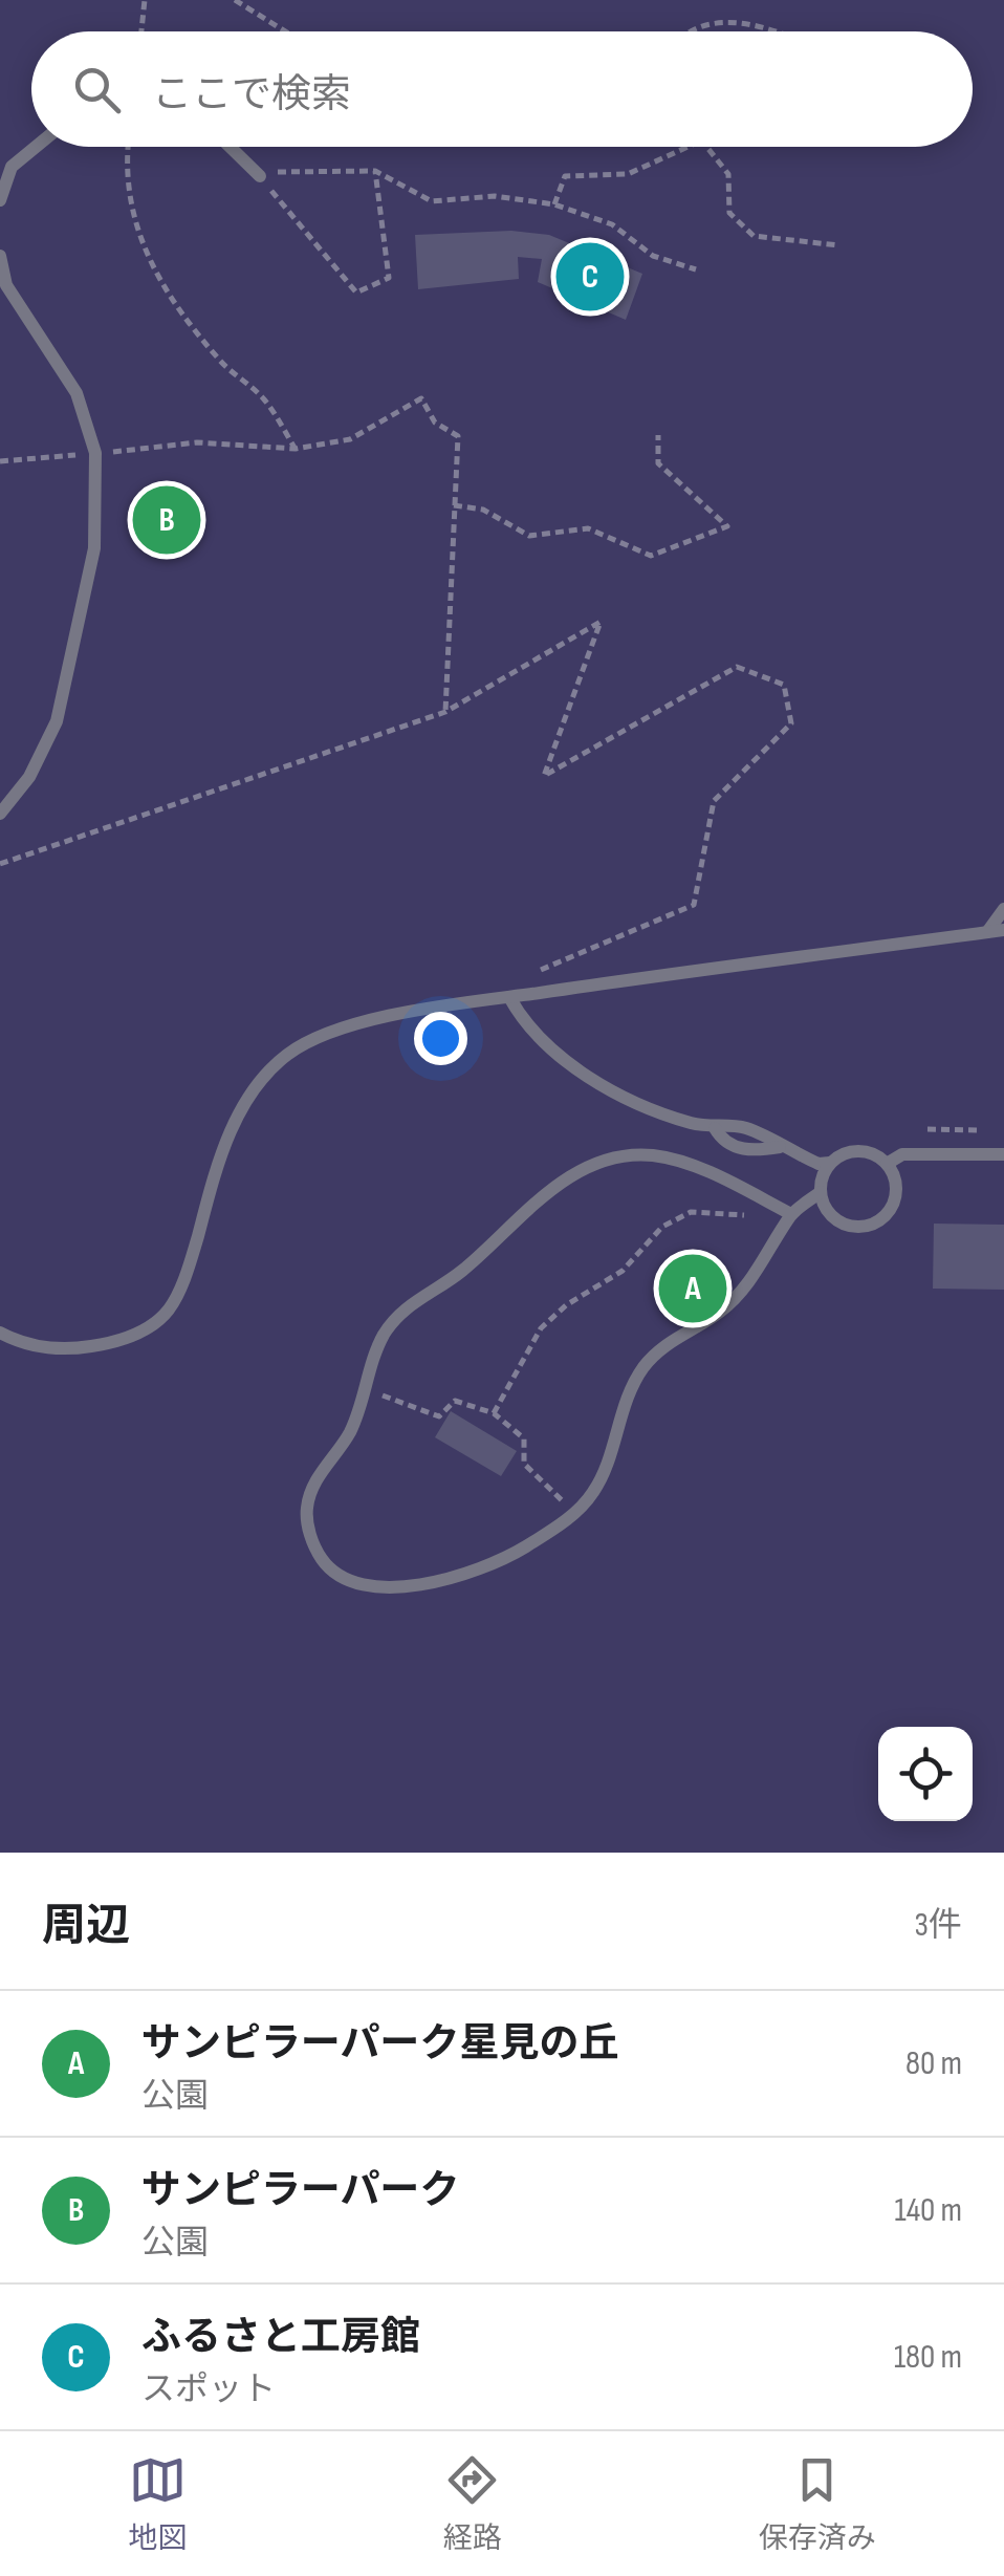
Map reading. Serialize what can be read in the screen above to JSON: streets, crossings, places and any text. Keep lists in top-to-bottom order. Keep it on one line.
{"page":{"search":"ここで検索","pins":["C","B","A"],"heading":["周辺","3件"],"list":[{"mark":"A","name":"サンピラーパーク星見の丘","note":"公園","value":"80 m"},{"mark":"B","name":"サンピラーパーク","note":"公園","value":"140 m"},{"mark":"C","name":"ふるさと工房館","note":"スポット","value":"180 m"}],"nav":["地図","経路","保存済み"]}}
